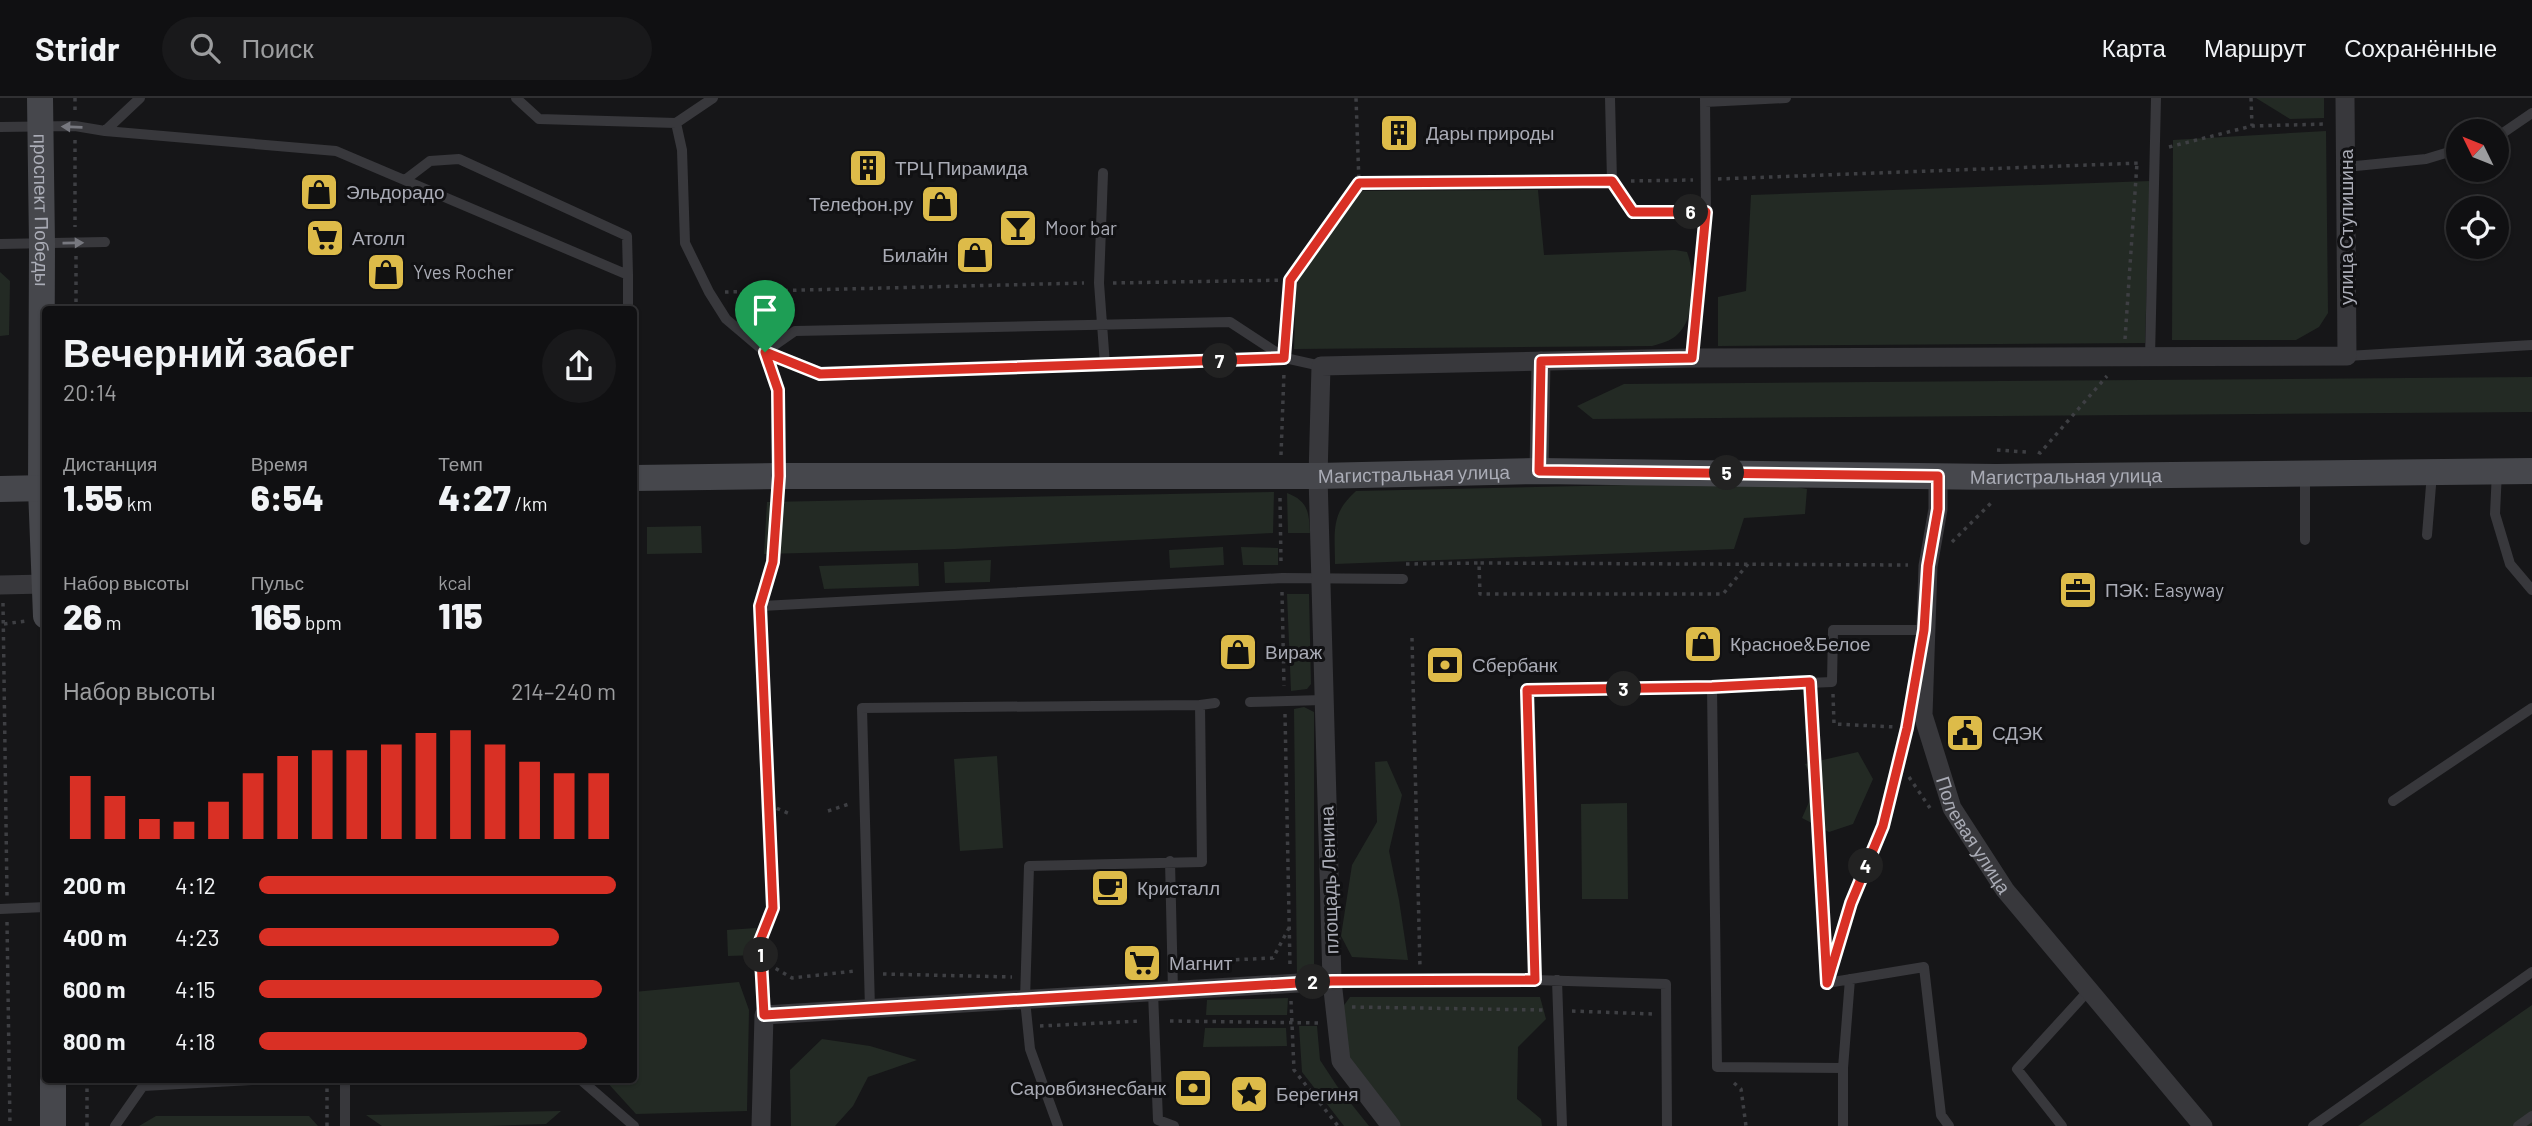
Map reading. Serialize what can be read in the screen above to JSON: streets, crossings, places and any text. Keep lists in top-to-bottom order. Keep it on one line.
{"streets":{"main road":["проспект Победы","Магистральная улица"],"street":["улица Ступишина","Полевая улица","площадь Ленина"]},"crossings":[["Магистральная улица","Полевая улица"],["Магистральная улица","площадь Ленина"]],"places":{"building":["Дары природы","ТРЦ Пирамида"],"shop":["Эльдорадо","Телефон.ру","Билайн","Yves Rocher","Красное&Белое","Вираж"],"bar":["Moor bar"],"supermarket":["Атолл","Магнит"],"office":["ПЭК: Easyway"],"bank":["Сбербанк","Саровбизнесбанк"],"public building":["СДЭК"],"cafe":["Кристалл"],"place":["Берегиня"]},"north":"top left","page":{"header":"Stridr","search":"Поиск","nav":["Карта","Маршрут","Сохранённые"],"pins":["6","7","5","3","4","1","2"],"heading":["Вечерний забег","20:14"],"stats":[["Дистанция","1.55 km"],["Время","6:54"],["Темп","4:27 /km"],["Набор высоты","26 m"],["Пульс","165 bpm"],["kcal","115"]],"chart":["Набор высоты","214–240 m"],"list":[{"name":"200 m","note":"4:12"},{"name":"400 m","note":"4:23"},{"name":"600 m","note":"4:15"},{"name":"800 m","note":"4:18"}]}}
